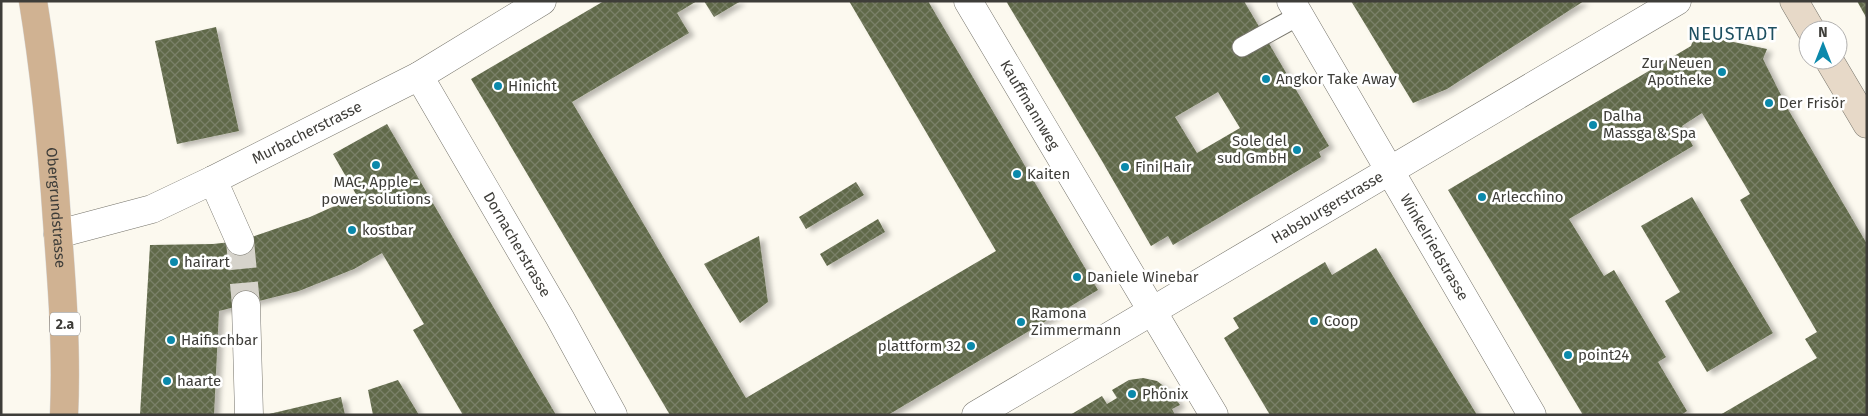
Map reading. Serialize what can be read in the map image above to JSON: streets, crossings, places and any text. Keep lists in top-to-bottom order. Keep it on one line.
{"streets":{"main road":["Obergrundstrasse","2.a"],"street":["Kauffmannweg","Murbacherstrasse","Habsburgerstrasse","Dornacherstrasse","Winkelriedstrasse"]},"crossings":[["Kauffmannweg","Habsburgerstrasse"],["Murbacherstrasse","Obergrundstrasse"],["Murbacherstrasse","Dornacherstrasse"],["Habsburgerstrasse","Winkelriedstrasse"]],"districts":["NEUSTADT"],"places":["Zur Neuen Apotheke","Angkor Take Away","Hinicht","Der Frisör","Dalha Massga & Spa","Sole del sud GmbH","MAC, Apple - power solutions","Fini Hair","Kaiten","Arlecchino","kostbar","hairart","Daniele Winebar","Coop","Ramona Zimmermann","Haifischbar","plattform 32","point24","haarte","Phönix"],"north":"top"}
